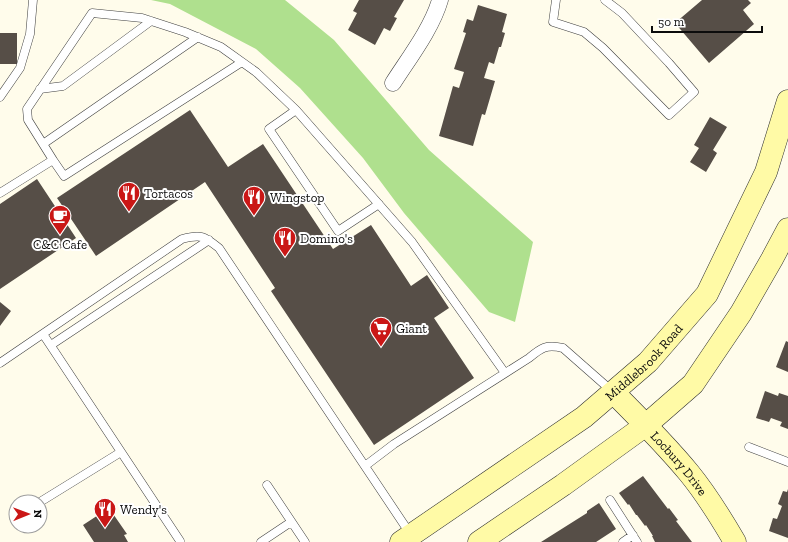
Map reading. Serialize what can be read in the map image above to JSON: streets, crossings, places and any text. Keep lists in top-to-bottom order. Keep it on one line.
{"streets":{"main road":["Middlebrook Road","Locbury Drive"]},"crossings":[["Middlebrook Road","Locbury Drive"]],"places":{"restaurant":["Tortacos","Wingstop","Domino's","Wendy's"],"cafe":["C&C Cafe"],"supermarket":["Giant"]},"scale_bar":"50 m","north":"right"}
